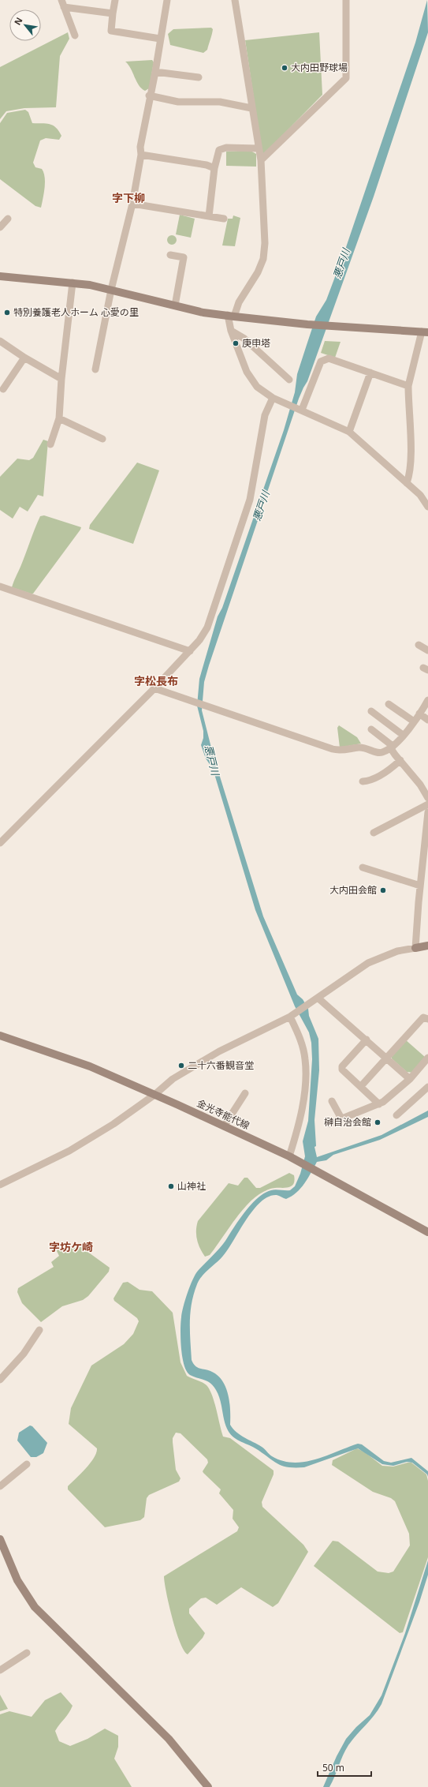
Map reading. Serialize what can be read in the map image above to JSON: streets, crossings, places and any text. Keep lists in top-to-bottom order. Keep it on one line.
{"streets":{"street":["金光寺能代線"]},"districts":["字下柳","字松長布","字坊ケ崎"],"water":["悪戸川"],"places":["大内田野球場","特別養護老人ホーム 心愛の里","庚申塔","大内田会館","二十六番観音堂","榊自治会館","山神社"],"scale_bar":"50 m","north":"top left"}
